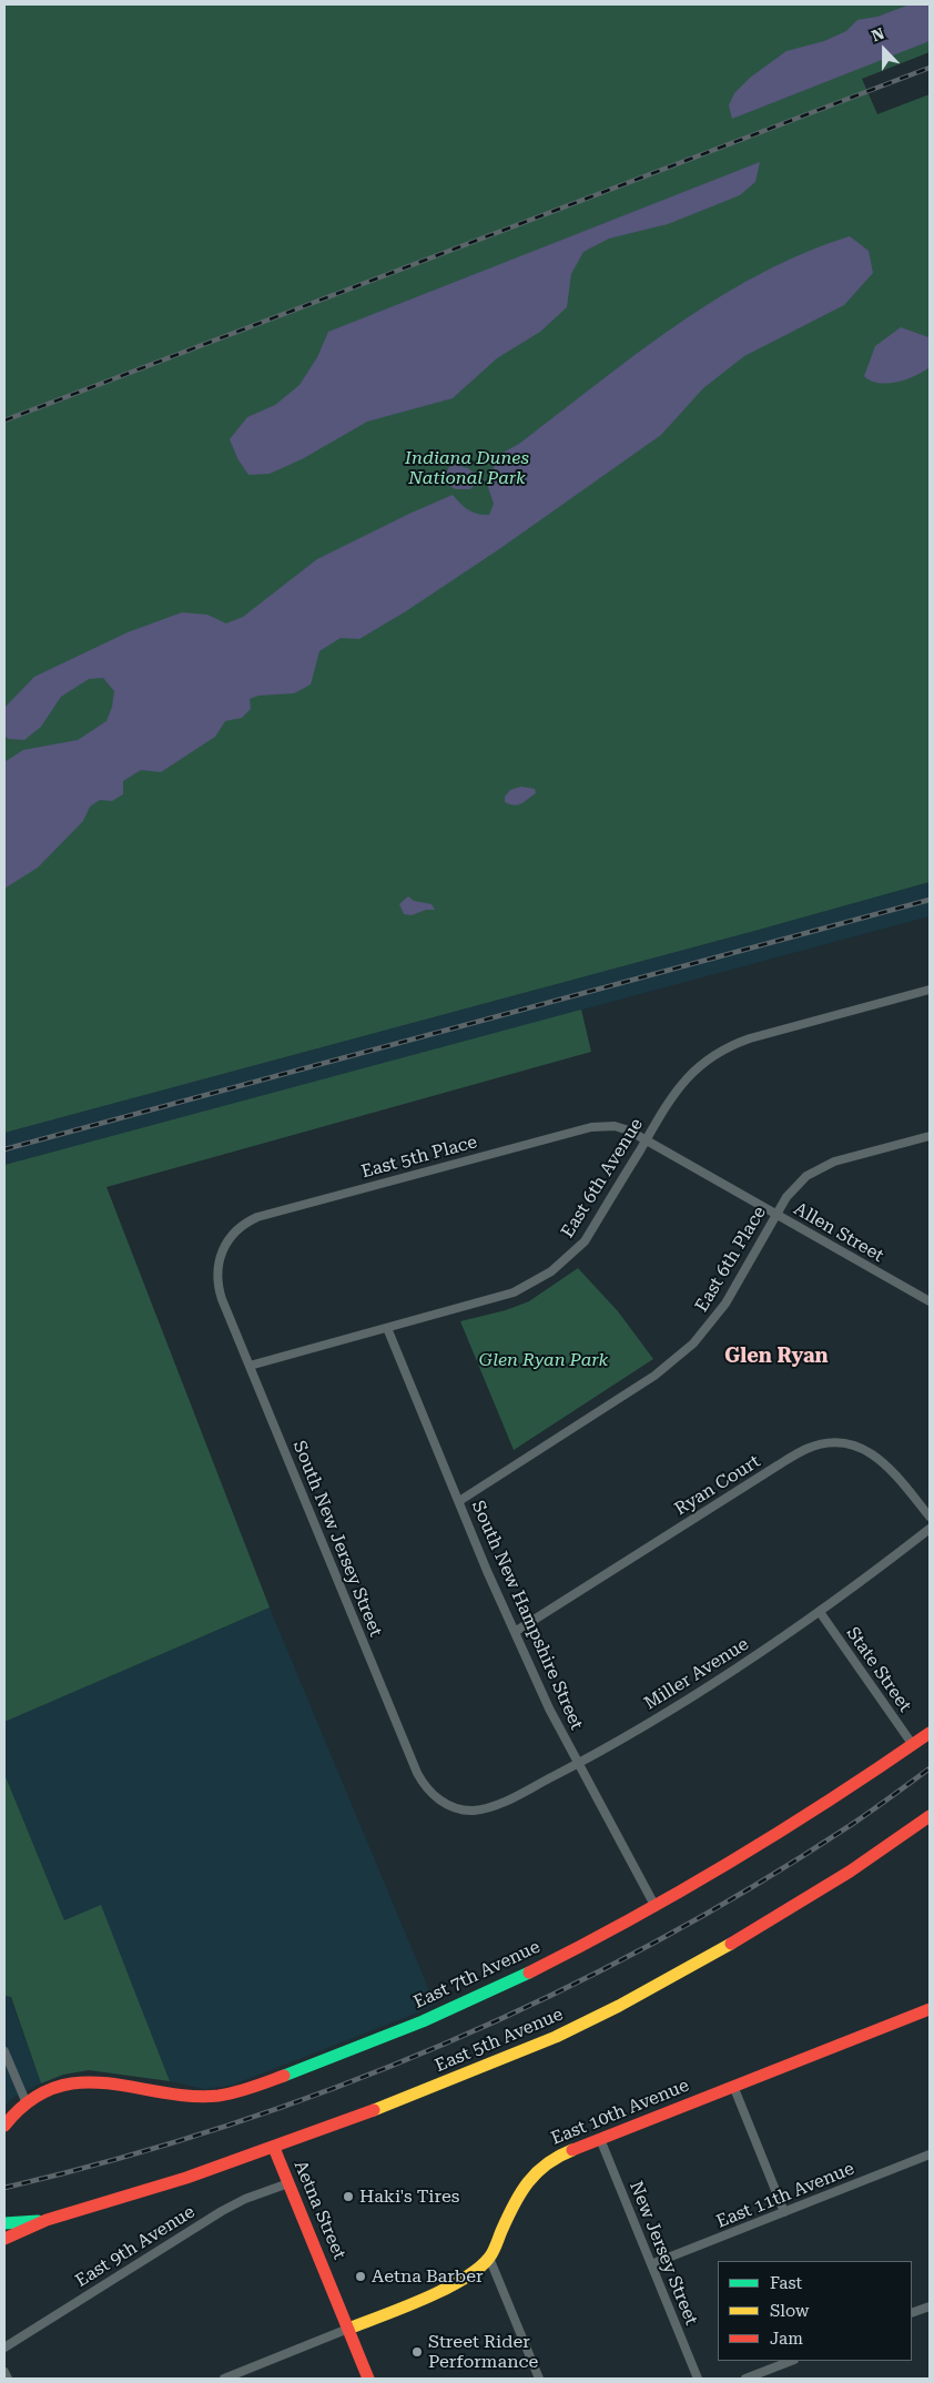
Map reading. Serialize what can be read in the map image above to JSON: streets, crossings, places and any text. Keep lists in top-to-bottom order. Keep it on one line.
{"streets":{"street":["East 5th Place","East 6th Avenue","Allen Street","East 6th Place","Ryan Court","South New Jersey Street","South New Hampshire Street","State Street","Miller Avenue","East 7th Avenue","East 5th Avenue","East 10th Avenue","East 11th Avenue","Aetna Street","East 9th Avenue","New Jersey Street"]},"crossings":[["East 5th Place","East 6th Avenue"],["East 5th Place","Allen Street"],["East 5th Place","South New Jersey Street"],["East 6th Avenue","Allen Street"],["East 6th Avenue","South New Jersey Street"],["East 6th Avenue","South New Hampshire Street"],["Allen Street","East 6th Place"],["East 6th Place","South New Hampshire Street"],["Ryan Court","South New Hampshire Street"],["South New Jersey Street","Miller Avenue"],["South New Hampshire Street","Miller Avenue"],["South New Hampshire Street","East 7th Avenue"],["State Street","Miller Avenue"],["State Street","East 7th Avenue"],["East 5th Avenue","Aetna Street"],["East 10th Avenue","Aetna Street"],["East 10th Avenue","New Jersey Street"],["East 11th Avenue","New Jersey Street"],["Aetna Street","East 9th Avenue"]],"districts":["Glen Ryan"],"parks":["Indiana Dunes National Park","Glen Ryan Park"],"places":["Haki's Tires","Aetna Barber","Street Rider Performance"],"legend":["Fast","Slow","Jam"],"north":"top"}
